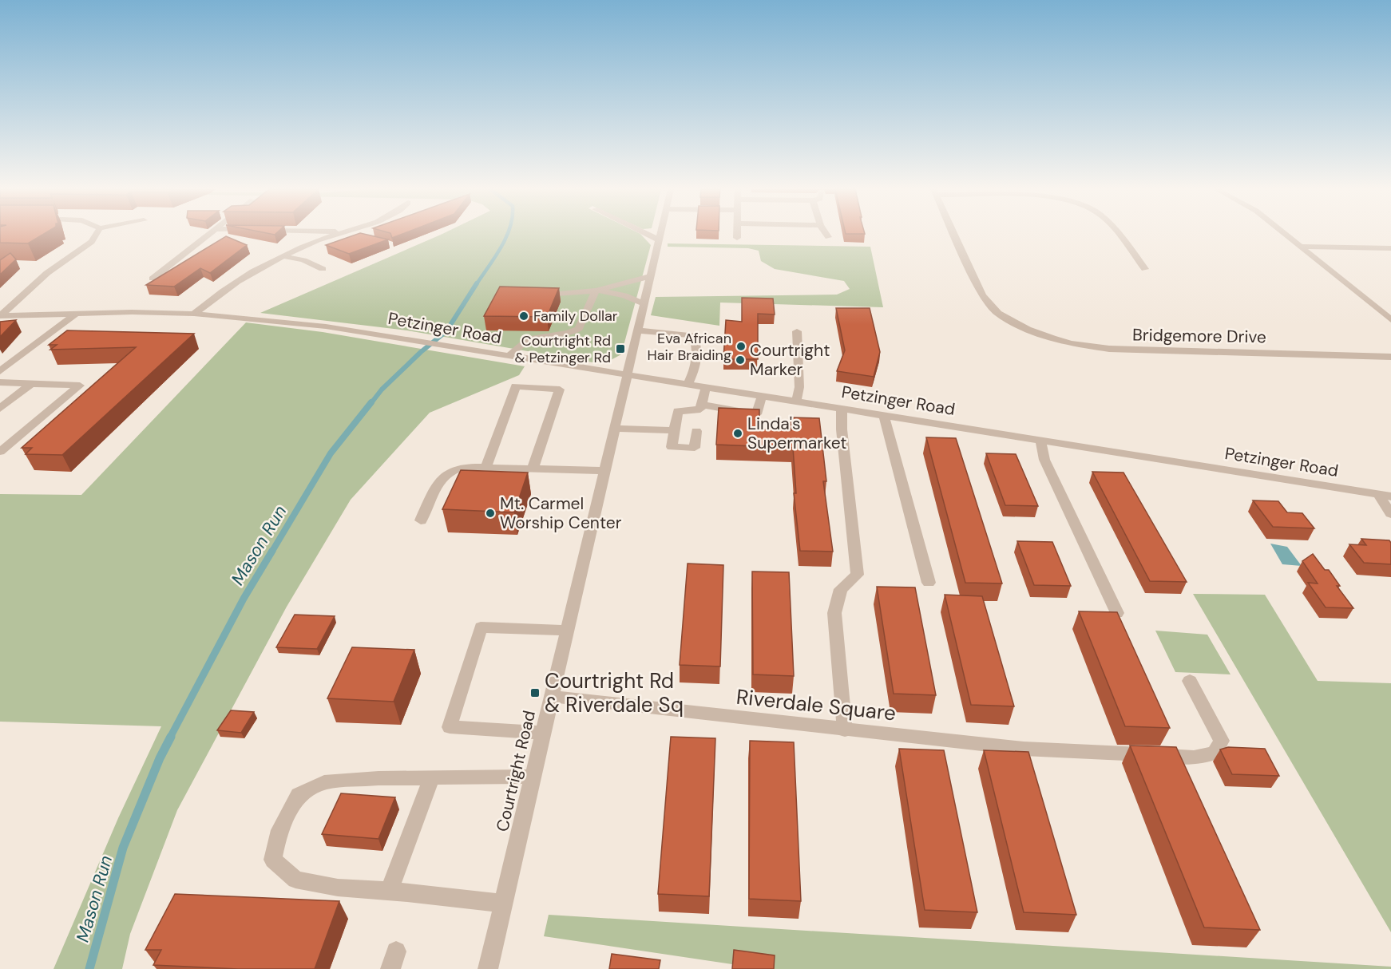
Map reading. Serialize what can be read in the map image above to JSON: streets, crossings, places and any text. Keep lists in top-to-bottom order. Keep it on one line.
{"streets":{"street":["Petzinger Road","Bridgemore Drive","Riverdale Square","Courtright Road"]},"crossings":[["Petzinger Road","Courtright Road"],["Riverdale Square","Courtright Road"]],"water":["Mason Run"],"places":{"other":["Family Dollar","Eva African Hair Braiding","Courtright Marker","Linda's Supermarket","Mt. Carmel Worship Center"],"transit":["Courtright Rd & Petzinger Rd","Courtright Rd & Riverdale Sq"]}}
